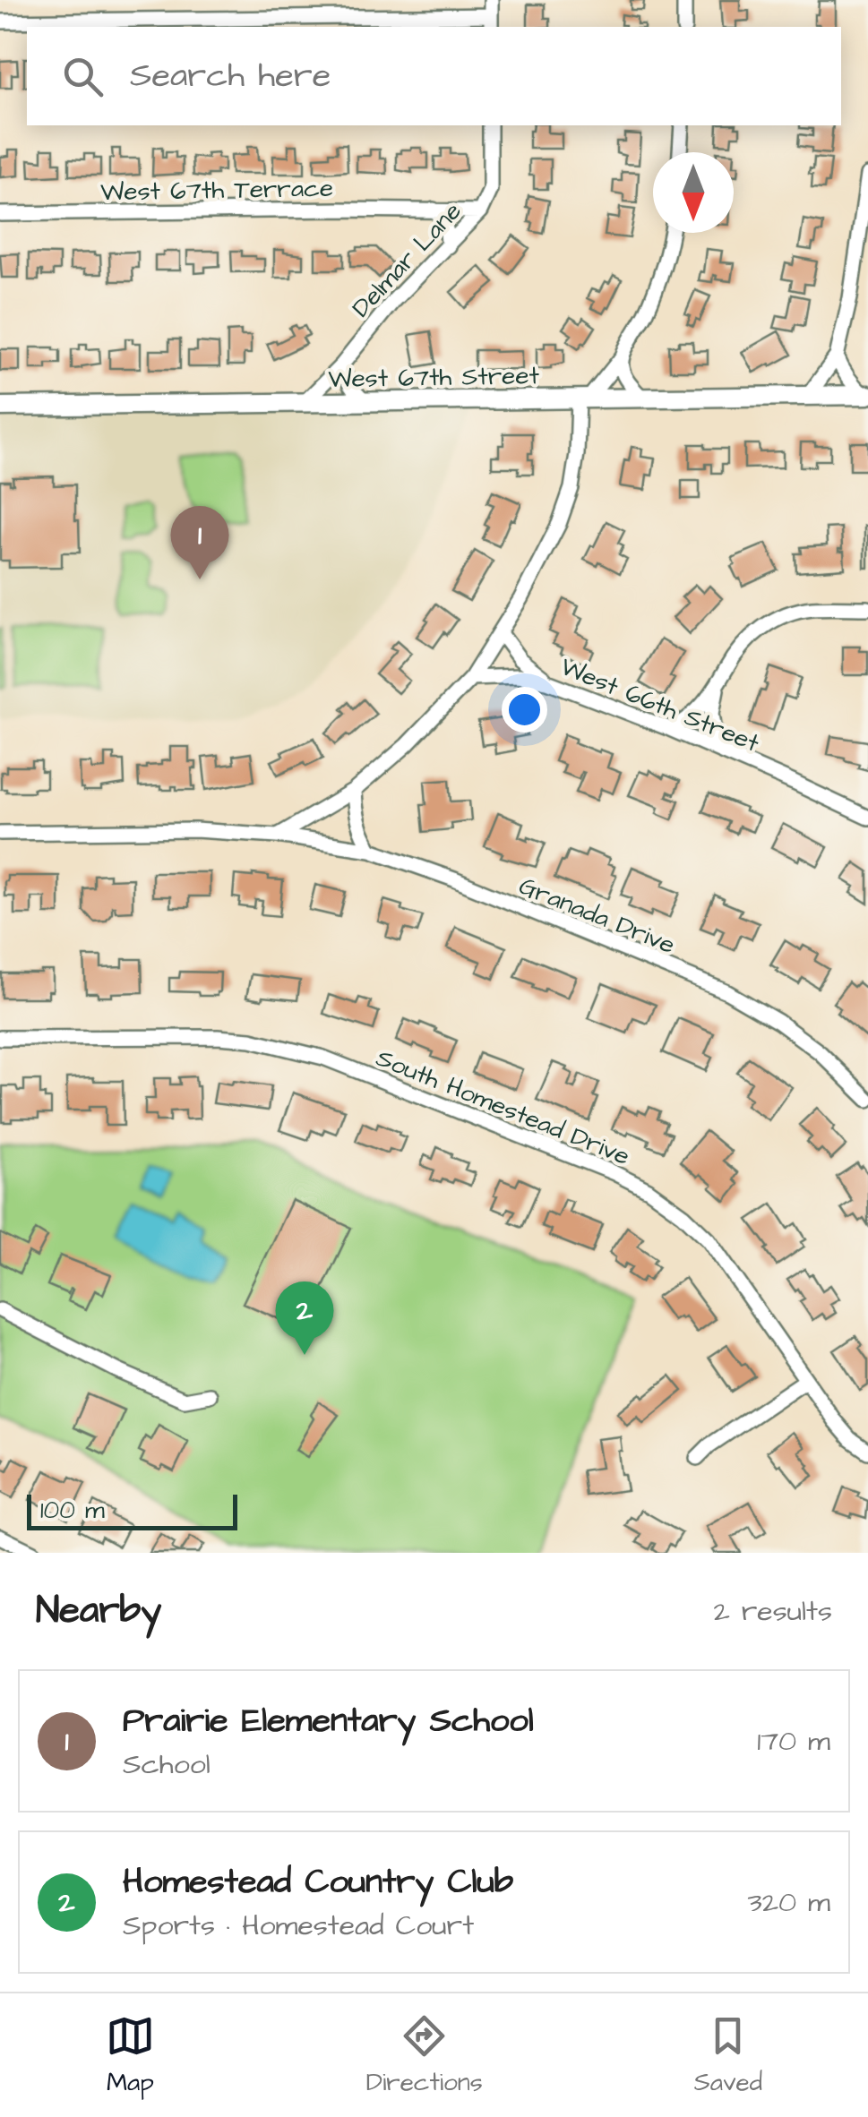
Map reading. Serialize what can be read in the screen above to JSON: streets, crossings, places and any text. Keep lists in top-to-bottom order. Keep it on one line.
{"streets":{"street":["West 67th Terrace","Delmar Lane","West 67th Street","West 66th Street","Granada Drive","South Homestead Drive"]},"crossings":[["West 67th Terrace","Delmar Lane"],["Delmar Lane","West 67th Street"]],"scale_bar":"100 m","north":"bottom","page":{"search":"Search here","pins":["1","2"],"scale":"100 m","heading":["Nearby","2 results"],"list":[{"mark":"1","name":"Prairie Elementary School","note":"School","value":"170 m"},{"mark":"2","name":"Homestead Country Club","note":"Sports · Homestead Court","value":"320 m"}],"nav":["Map","Directions","Saved"]}}
